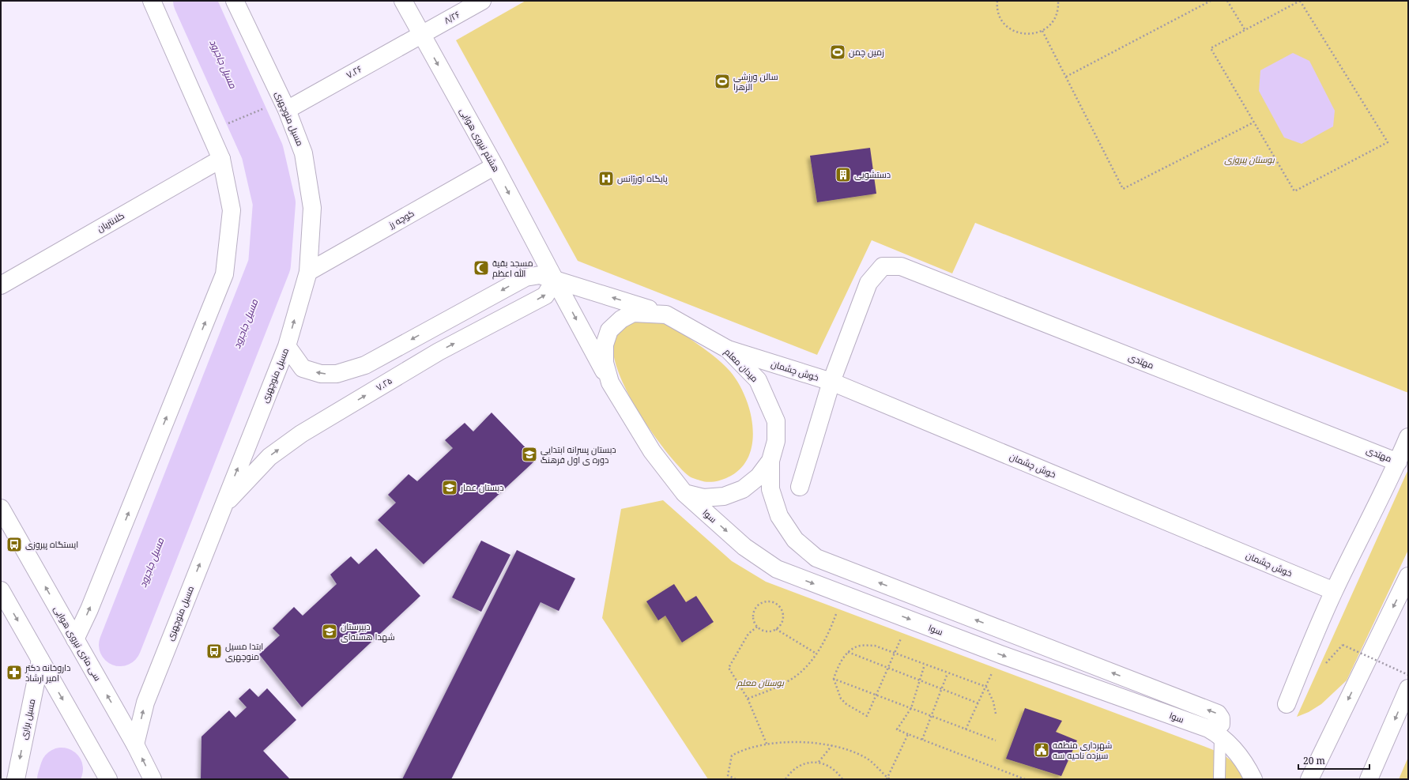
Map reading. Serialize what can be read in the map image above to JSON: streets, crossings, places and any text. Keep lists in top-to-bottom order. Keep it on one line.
{"streets":{"main road":["۸/۲۶","۷.۲۶","مسیل منوچهری","هشتم نیروی هوایی","کوچه رز","کلانتریان","مهتدی","میدان معلم","خوش چشمان","۷.۲۵","سوا","سی متری نیروی هوایی","مسیل براری"]},"crossings":[["۸/۲۶","۷.۲۶"],["۸/۲۶","هشتم نیروی هوایی"],["۷.۲۶","مسیل منوچهری"],["۷.۲۶","هشتم نیروی هوایی"],["مسیل منوچهری","کوچه رز"],["مسیل منوچهری","۷.۲۵"],["مسیل منوچهری","سی متری نیروی هوایی"],["هشتم نیروی هوایی","کوچه رز"],["هشتم نیروی هوایی","میدان معلم"],["هشتم نیروی هوایی","۷.۲۵"],["مهتدی","خوش چشمان"],["میدان معلم","خوش چشمان"],["میدان معلم","سوا"]],"one_way":["هشتم نیروی هوایی","۷.۲۵","مسیل براری"],"water":["مسیل جاجرود"],"parks":["بوستان پیروزی","بوستان معلم"],"places":{"sports":["زمین چمن","سالن ورزشی الزهرا"],"building":["دستشویی"],"hospital":["پایگاه اورژانس"],"mosque":["مسجد بقیة الله اعظم"],"school or university":["دبستان پسرانه ابتدایی دوره ی اول فرهنگ","دبستان عمار","دبیرستان شهدا هسته‌ای"],"bus stop":["ایستگاه پیروزی","ابتدا مسیل منوچهری"],"pharmacy":["داروخانه دکتر امیر ارشاد"],"public building":["شهرداری منطقه سیزده ناحیه سه"]},"scale_bar":"20 m"}
